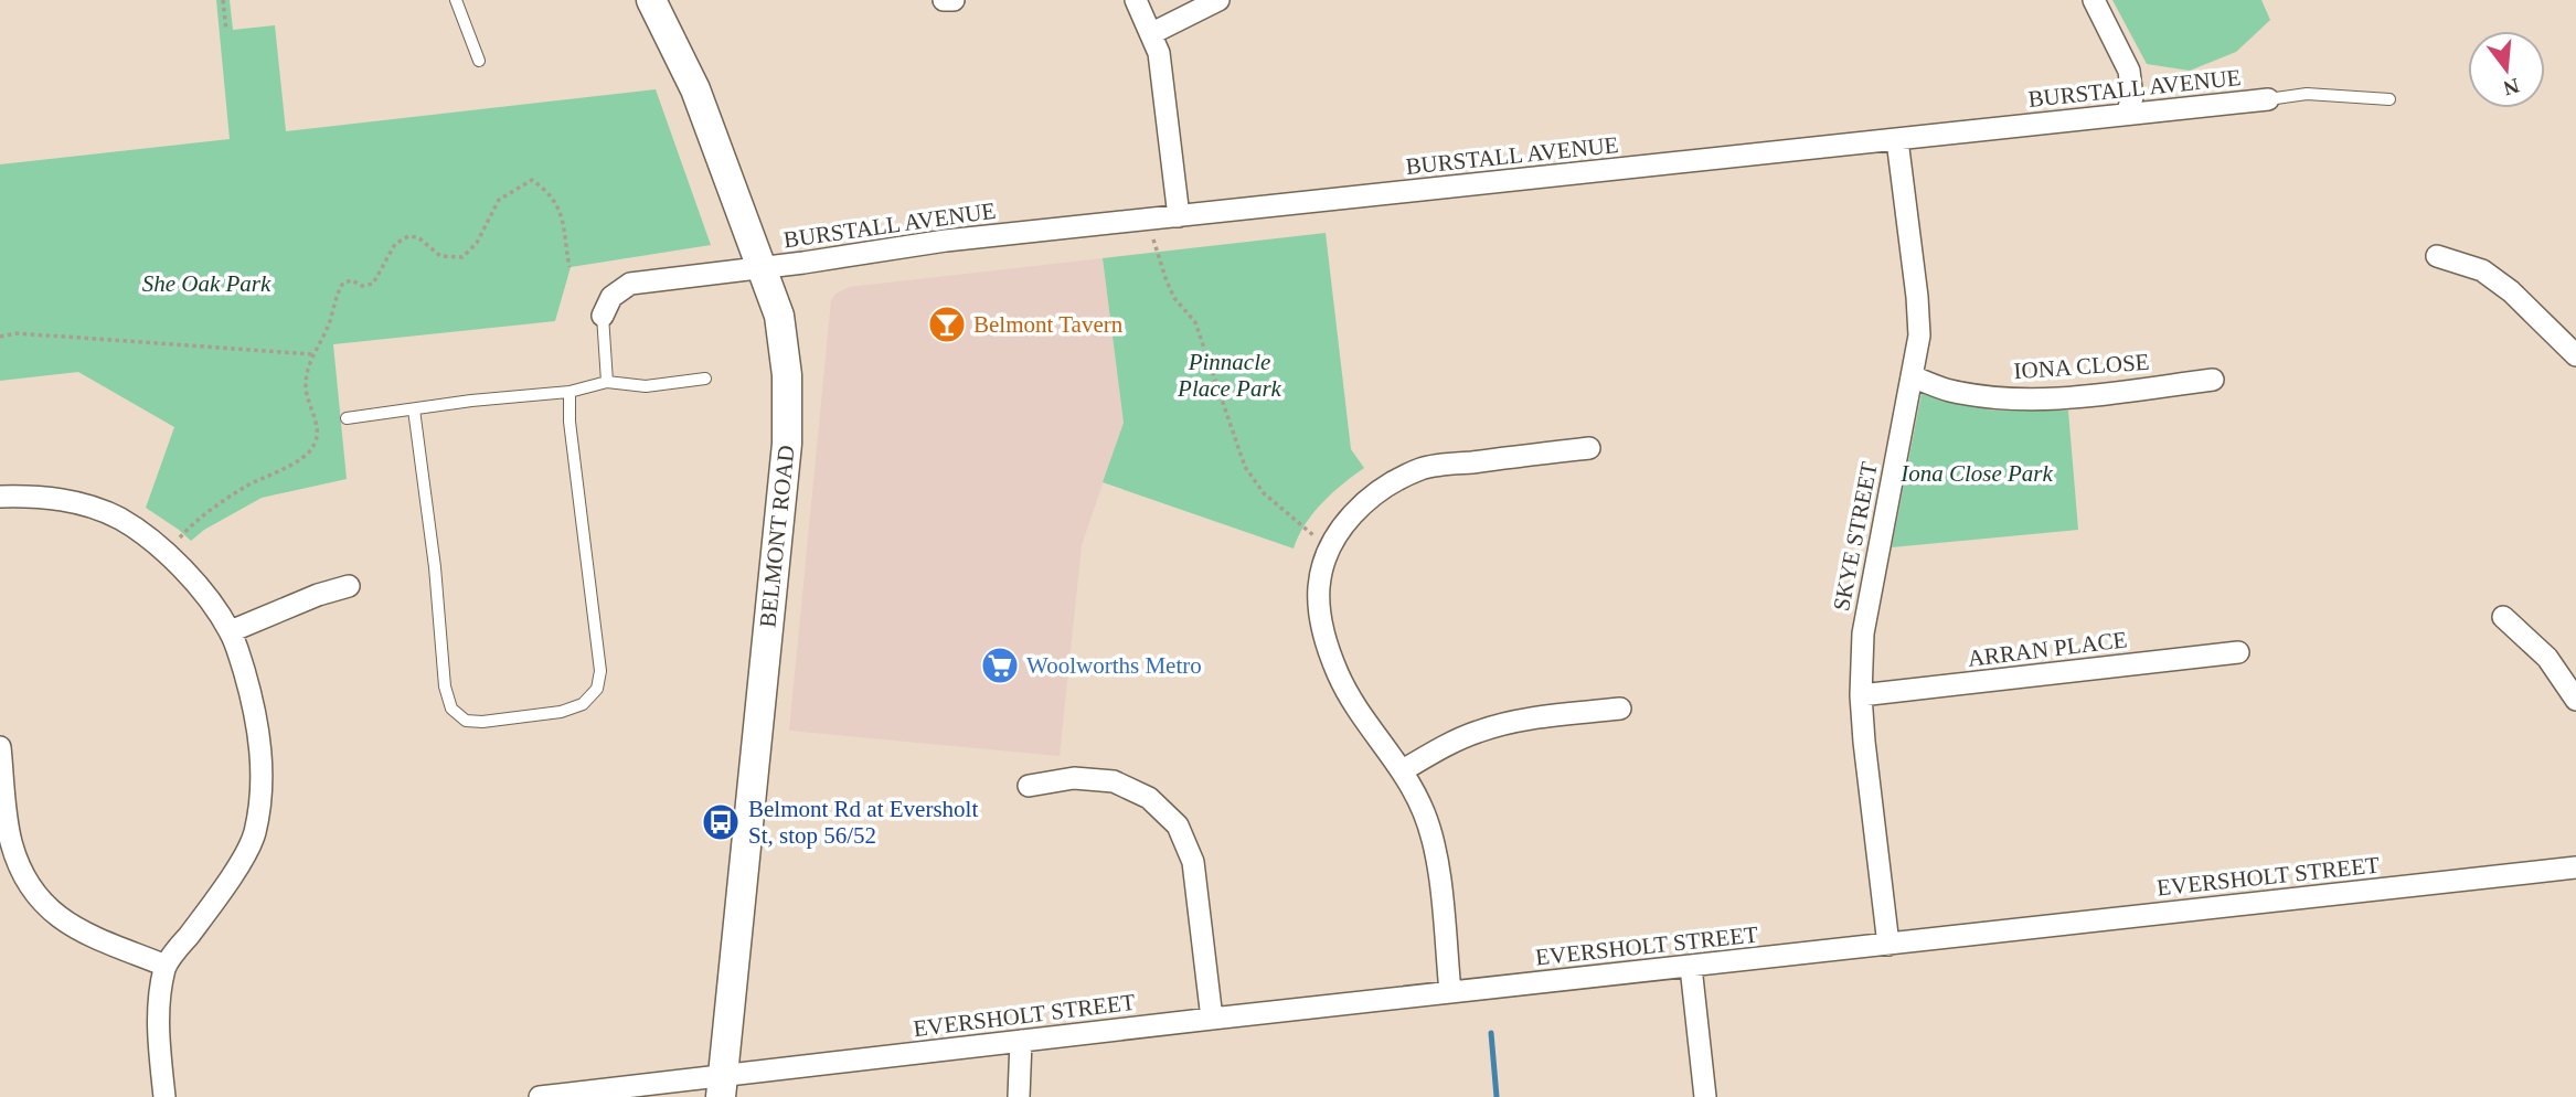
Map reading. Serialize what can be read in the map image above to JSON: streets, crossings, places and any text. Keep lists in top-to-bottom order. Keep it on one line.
{"streets":{"main road":["BELMONT ROAD"],"street":["BURSTALL AVENUE","IONA CLOSE","SKYE STREET","ARRAN PLACE","EVERSHOLT STREET"]},"crossings":[["BURSTALL AVENUE","BELMONT ROAD"],["BURSTALL AVENUE","SKYE STREET"],["IONA CLOSE","SKYE STREET"],["BELMONT ROAD","EVERSHOLT STREET"],["SKYE STREET","ARRAN PLACE"],["SKYE STREET","EVERSHOLT STREET"]],"parks":["She Oak Park","Pinnacle Place Park","Iona Close Park"],"places":{"bar":["Belmont Tavern"],"supermarket":["Woolworths Metro"],"bus stop":["Belmont Rd at Eversholt St, stop 56/52"]},"north":"bottom"}
